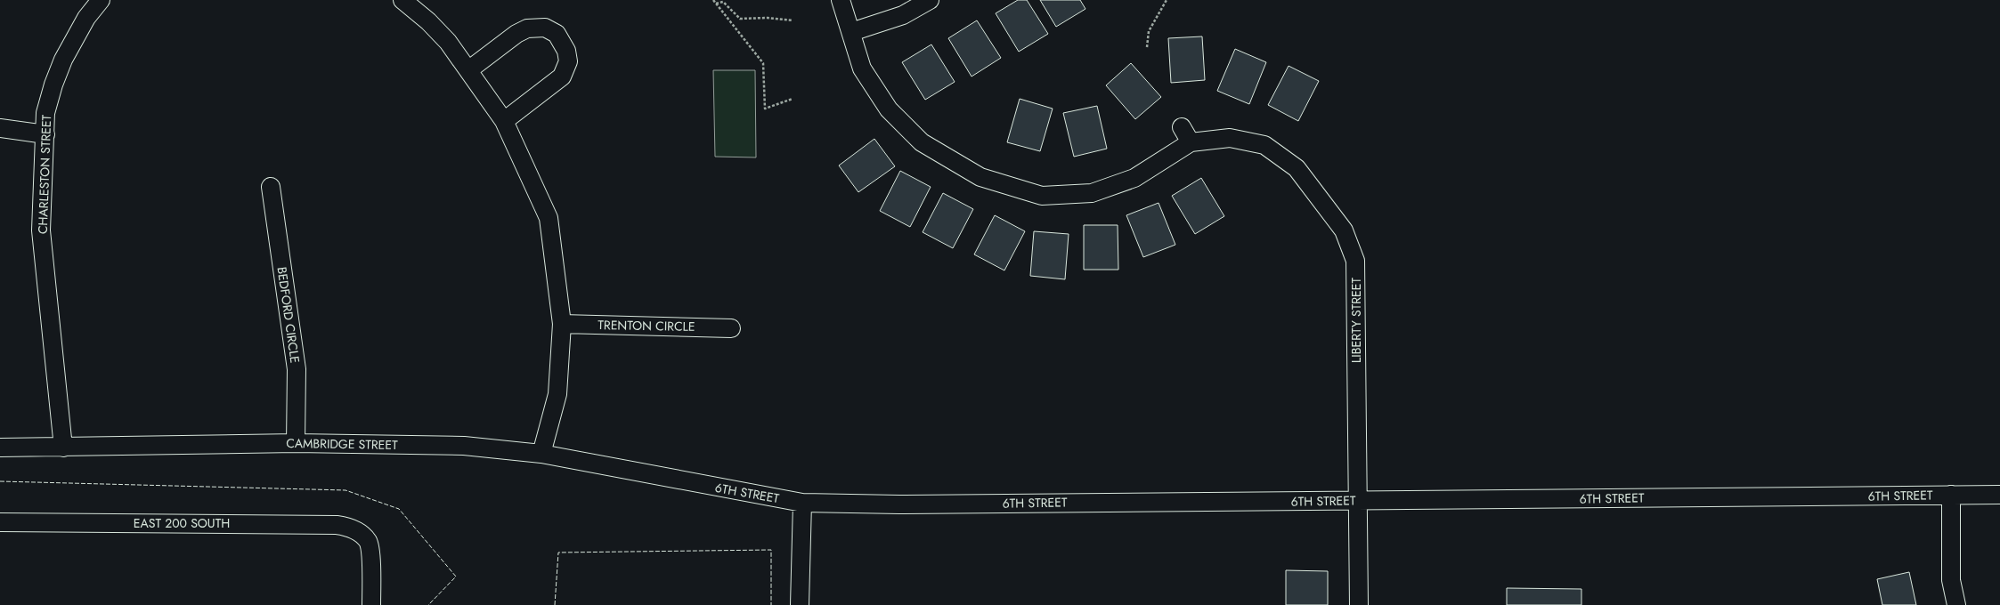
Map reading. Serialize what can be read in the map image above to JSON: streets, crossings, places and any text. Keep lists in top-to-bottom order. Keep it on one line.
{"streets":{"street":["CHARLESTON STREET","BEDFORD CIRCLE","LIBERTY STREET","TRENTON CIRCLE","CAMBRIDGE STREET","6TH STREET","EAST 200 SOUTH"]},"crossings":[["CHARLESTON STREET","CAMBRIDGE STREET"],["BEDFORD CIRCLE","CAMBRIDGE STREET"],["LIBERTY STREET","6TH STREET"],["CAMBRIDGE STREET","6TH STREET"]]}
